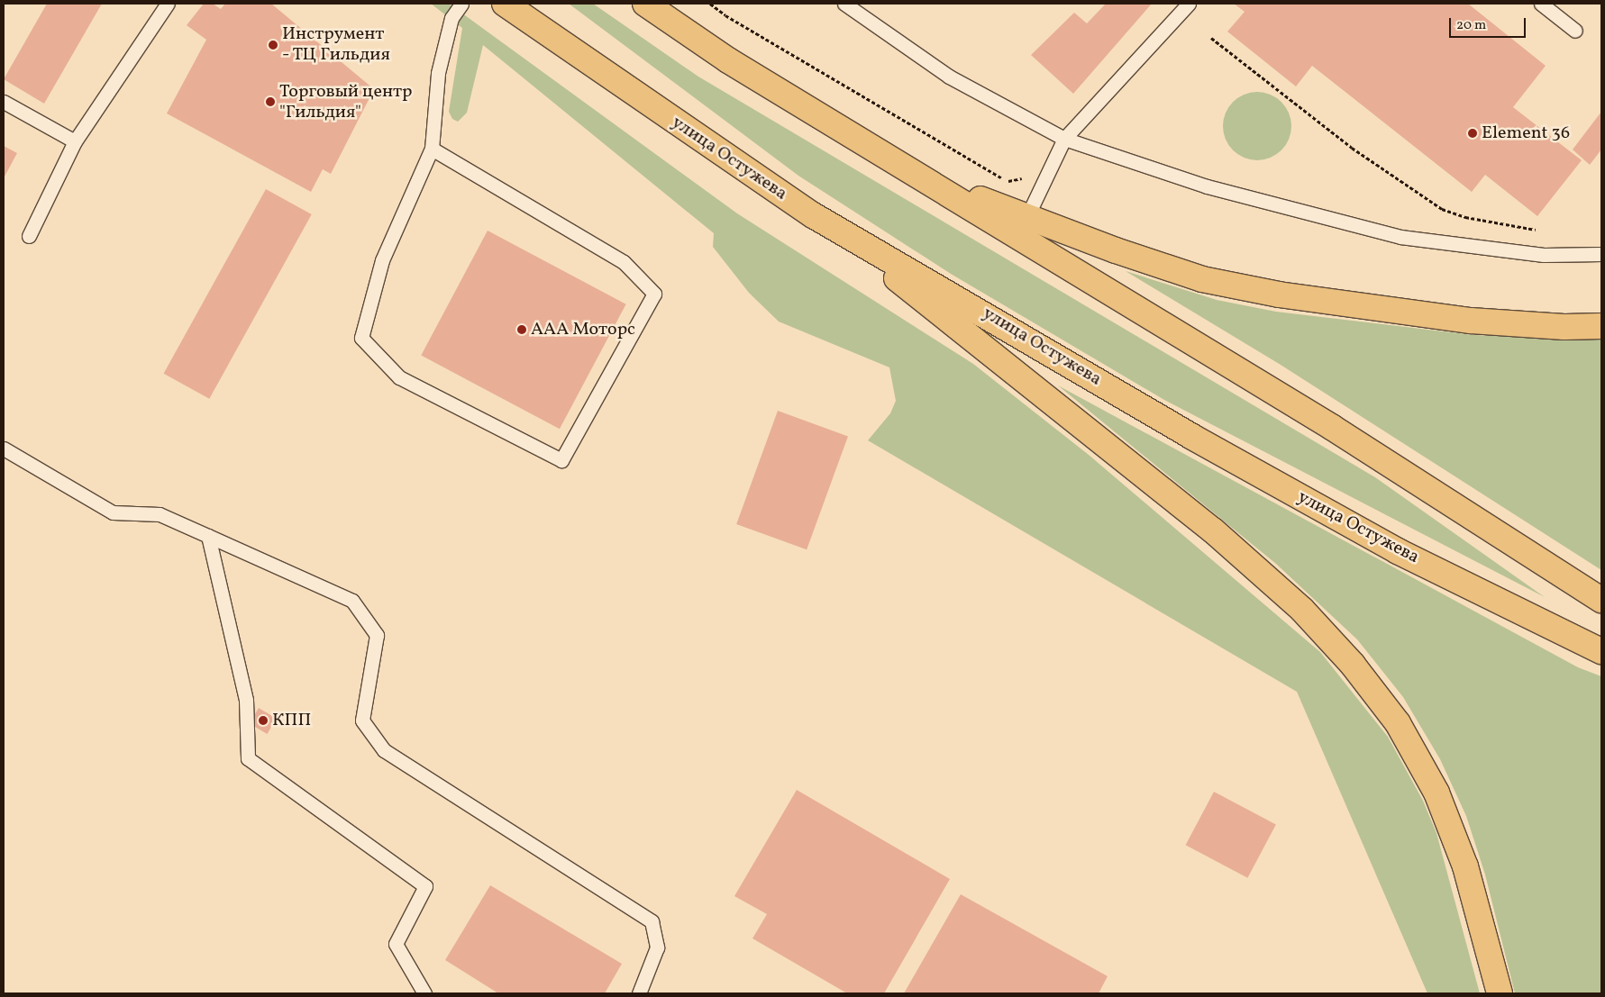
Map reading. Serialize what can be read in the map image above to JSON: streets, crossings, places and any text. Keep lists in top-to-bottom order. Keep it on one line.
{"streets":{"main road":["улица Остужева"]},"places":["Инструмент - ТЦ Гильдия","Торговый центр \"Гильдия\"","Element 36","ААА Моторс","КПП"],"scale_bar":"20 m"}
